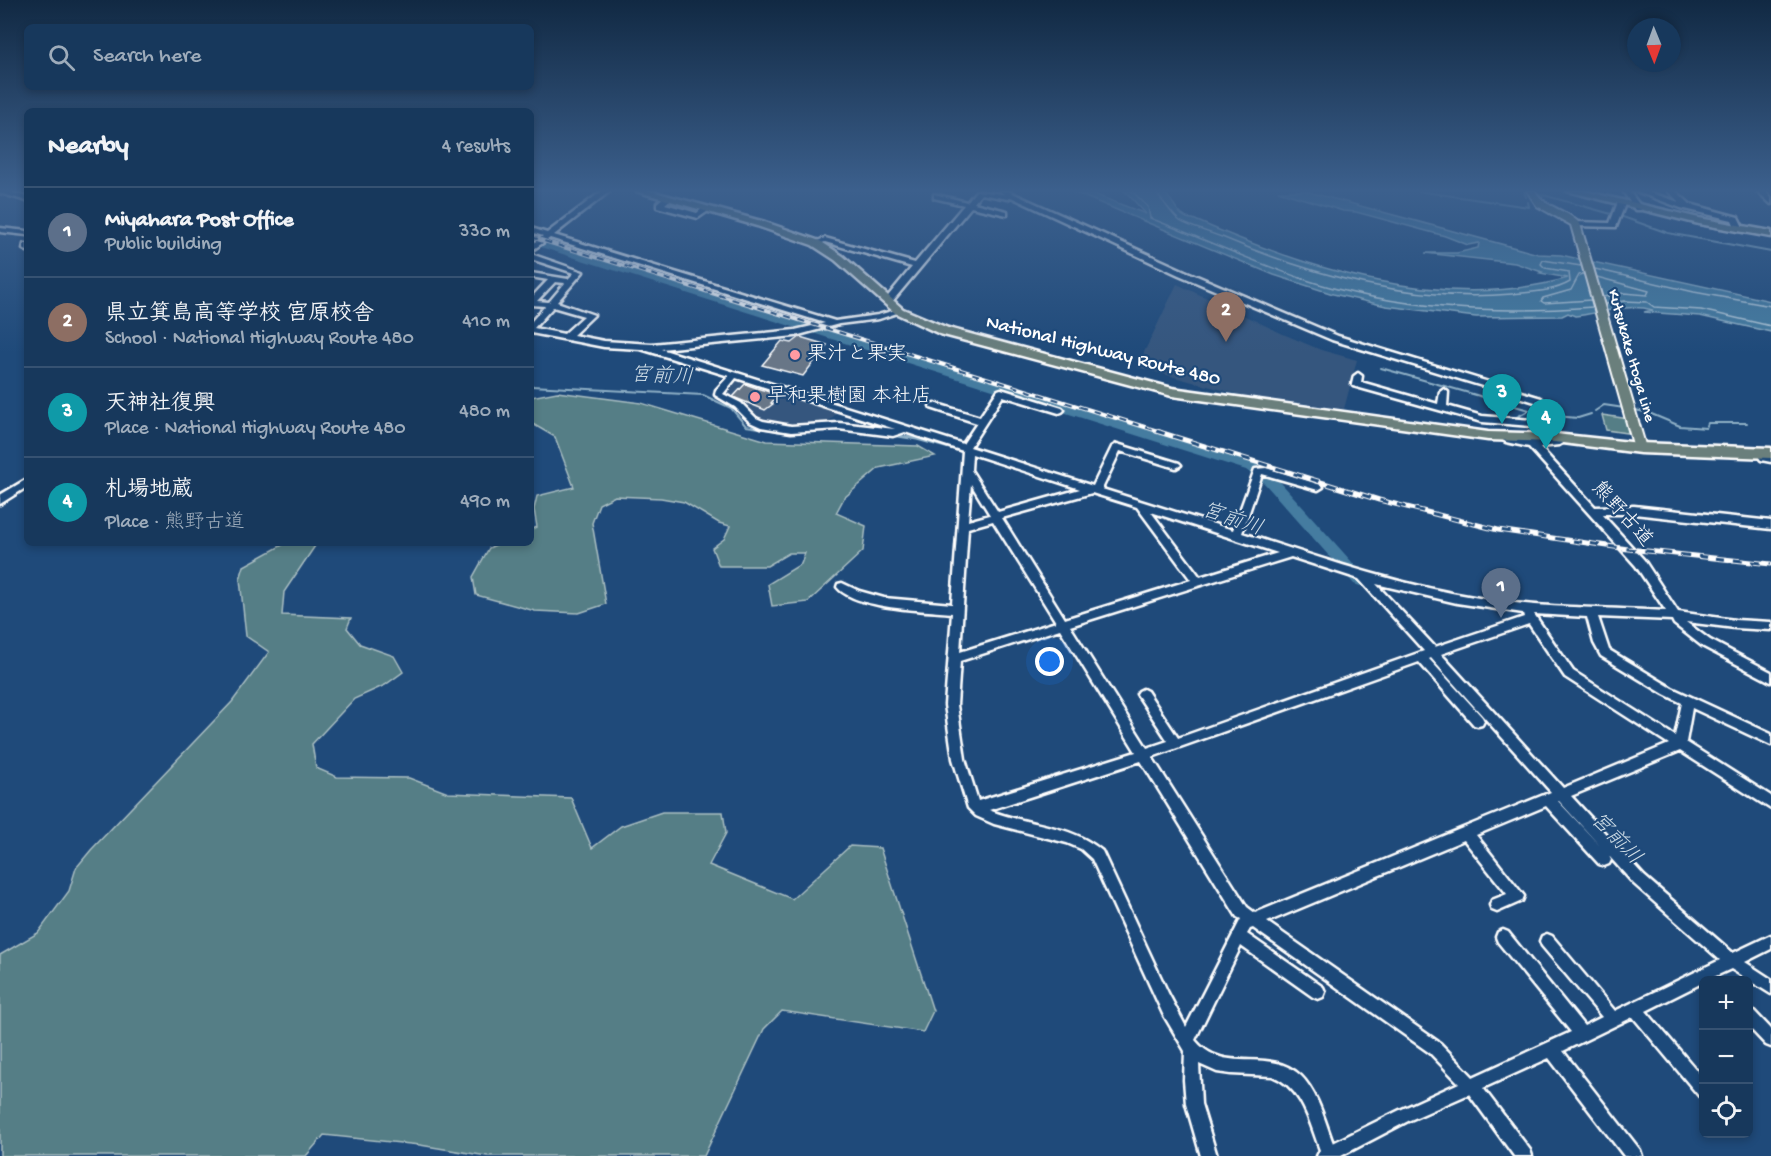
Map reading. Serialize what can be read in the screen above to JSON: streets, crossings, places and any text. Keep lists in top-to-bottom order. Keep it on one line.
{"streets":{"highway":["National Highway Route 480"],"main road":["Kutsukake Itoga Line"],"street":["熊野古道"]},"crossings":[["National Highway Route 480","Kutsukake Itoga Line"]],"water":["宮前川"],"places":["果汁と果実","早和果樹園 本社店"],"north":"bottom","page":{"search":"Search here","heading":["Nearby","4 results"],"list":[{"mark":"1","name":"Miyahara Post Office","note":"Public building","value":"330 m"},{"mark":"2","name":"県立箕島高等学校 宮原校舎","note":"School · National Highway Route 480","value":"410 m"},{"mark":"3","name":"天神社復興","note":"Place · National Highway Route 480","value":"480 m"},{"mark":"4","name":"札場地蔵","note":"Place · 熊野古道","value":"490 m"}],"pins":["2","3","4","1"],"map_buttons":["+","−"]}}
